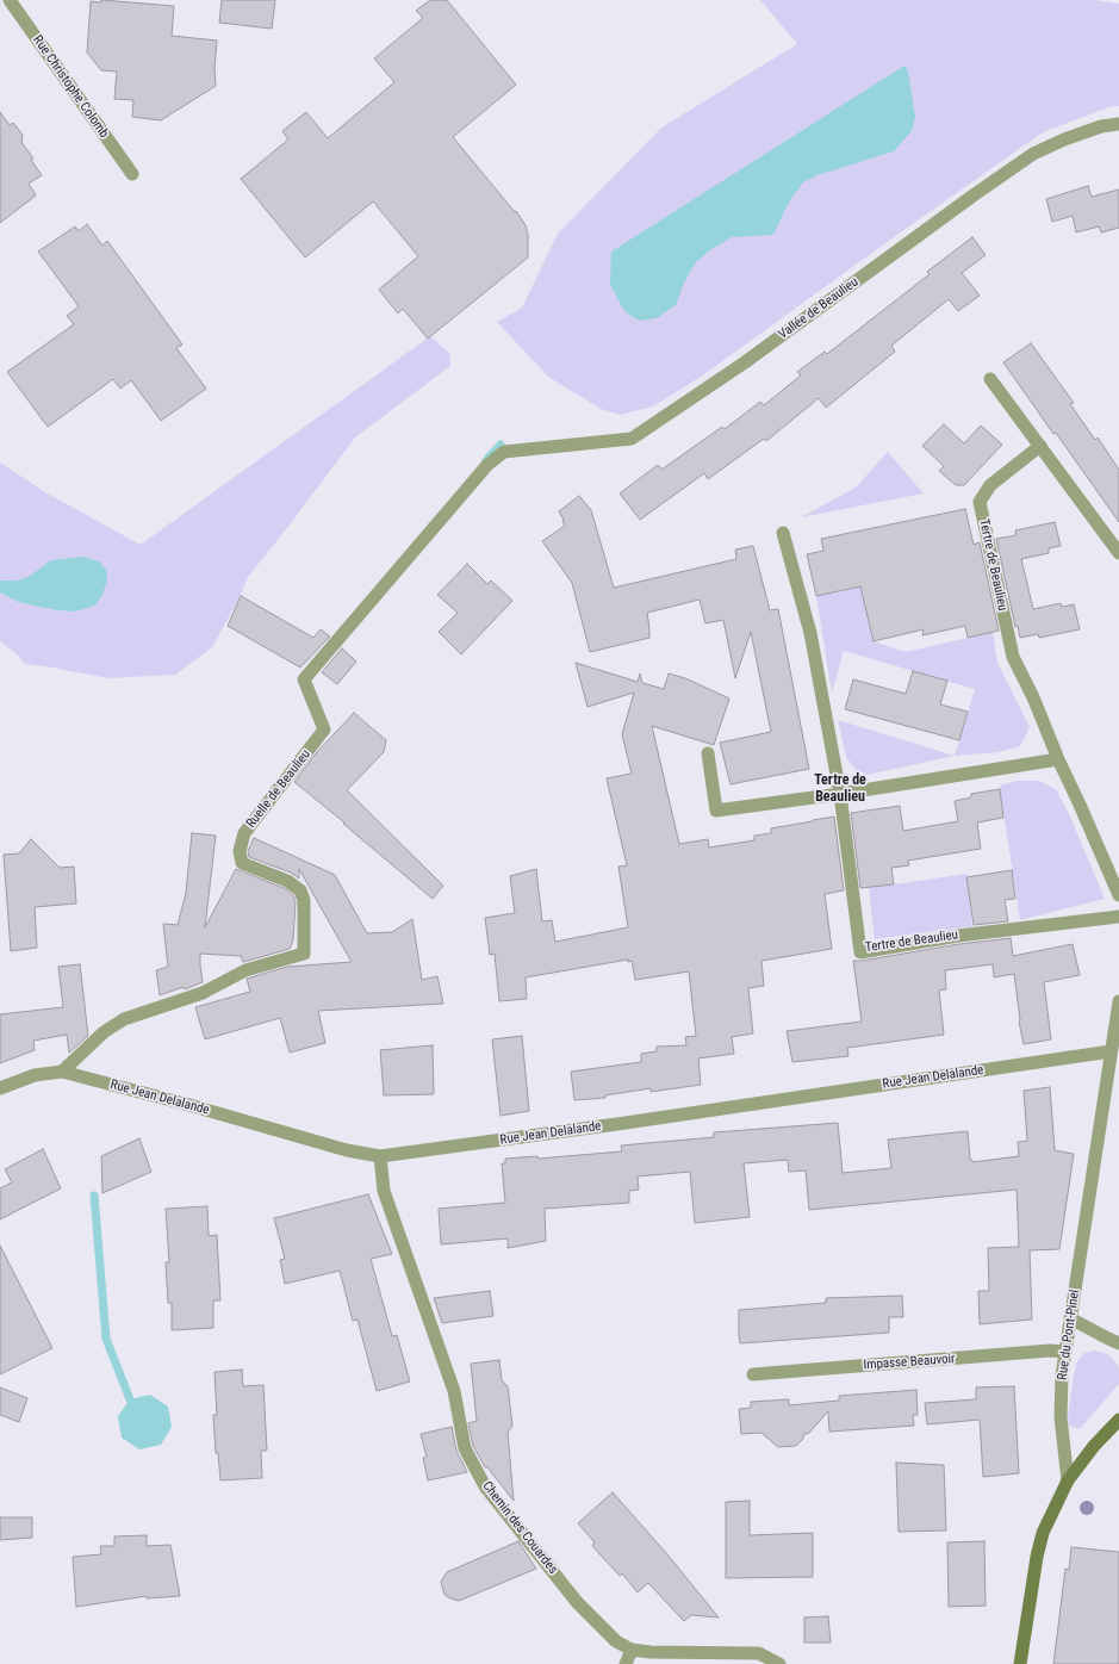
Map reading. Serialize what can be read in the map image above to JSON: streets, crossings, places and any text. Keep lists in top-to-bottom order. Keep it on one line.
{"streets":{"street":["Rue Christophe Colomb","Vallée de Beaulieu","Tertre de Beaulieu","Ruelle de Beaulieu","Rue Jean Delalande","Rue du Pont-Pinel","Impasse Beauvoir","Chemin des Couardes"]},"crossings":[["Vallée de Beaulieu","Ruelle de Beaulieu"],["Ruelle de Beaulieu","Rue Jean Delalande"],["Rue Jean Delalande","Rue du Pont-Pinel"],["Rue Jean Delalande","Chemin des Couardes"],["Rue du Pont-Pinel","Impasse Beauvoir"]],"districts":["Tertre de Beaulieu"]}
